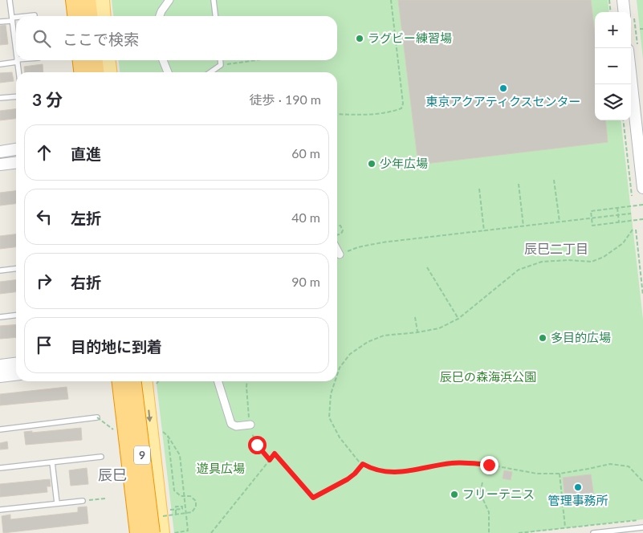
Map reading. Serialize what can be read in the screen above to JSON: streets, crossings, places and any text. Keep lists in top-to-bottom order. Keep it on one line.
{"streets":{"highway":["9"]},"districts":["辰巳二丁目","辰巳"],"parks":["辰巳の森海浜公園","遊具広場"],"places":["ラグビー練習場","東京アクアティクスセンター","少年広場","多目的広場","管理事務所","フリーテニス"],"page":{"map_buttons":["+","−"],"search":"ここで検索","heading":["3 分","徒歩 · 190 m"],"list":[["直進","60 m"],["左折","40 m"],["右折","90 m"],"目的地に到着"]}}
